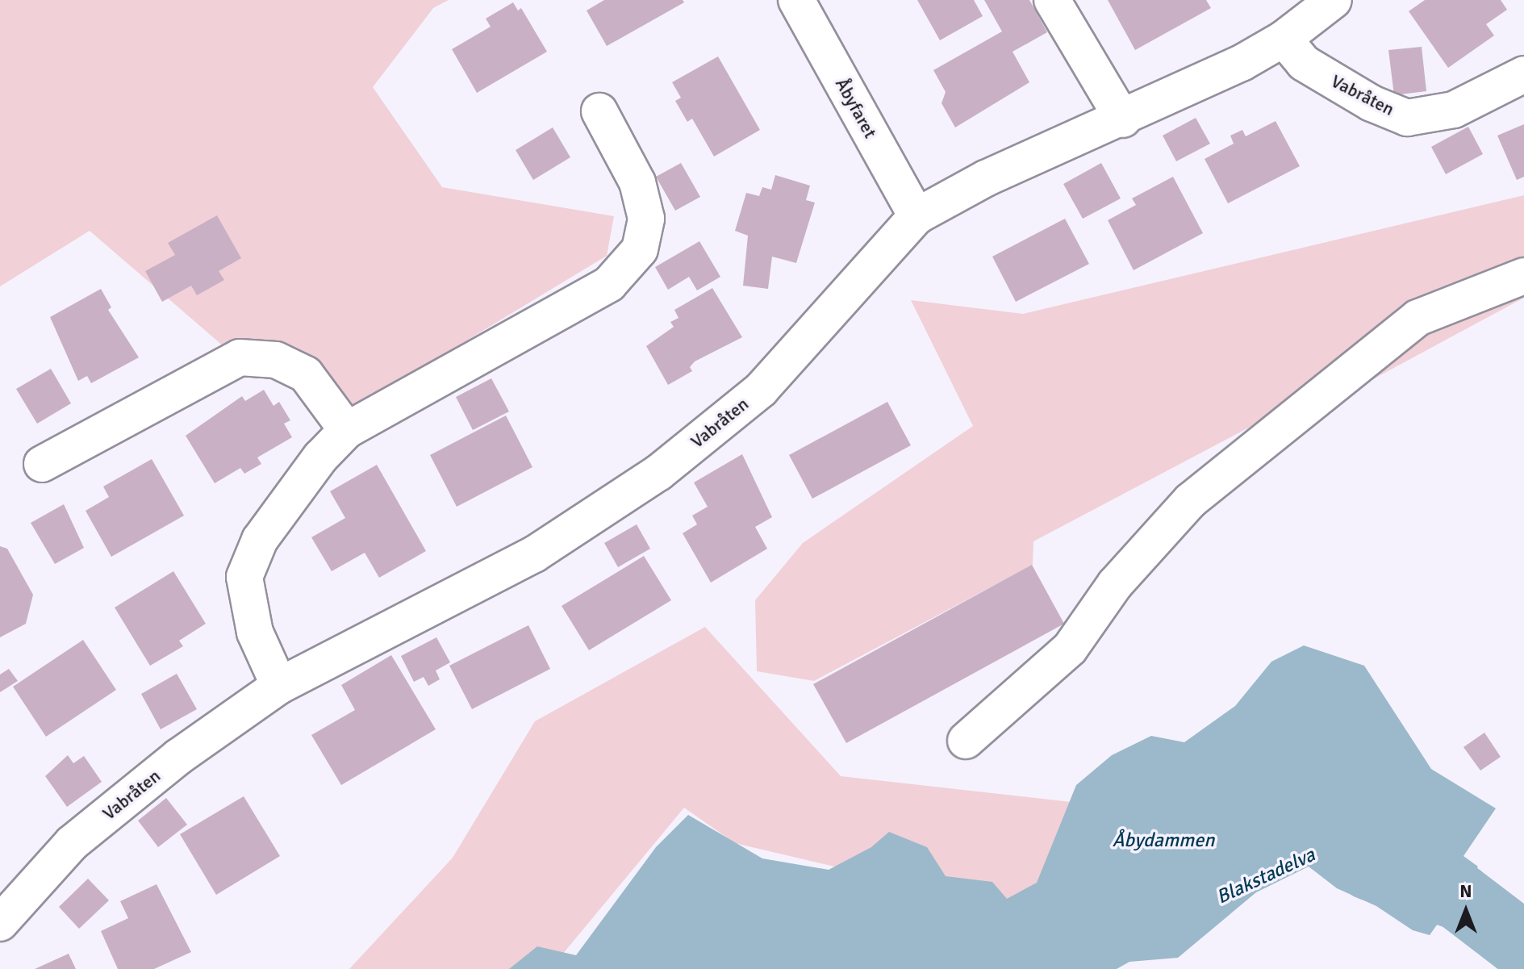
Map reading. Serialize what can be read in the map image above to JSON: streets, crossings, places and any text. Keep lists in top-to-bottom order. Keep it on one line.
{"streets":{"street":["Vabråten","Åbyfaret"]},"crossings":[["Vabråten","Åbyfaret"]],"water":["Åbydammen","Blakstadelva"],"north":"top"}
